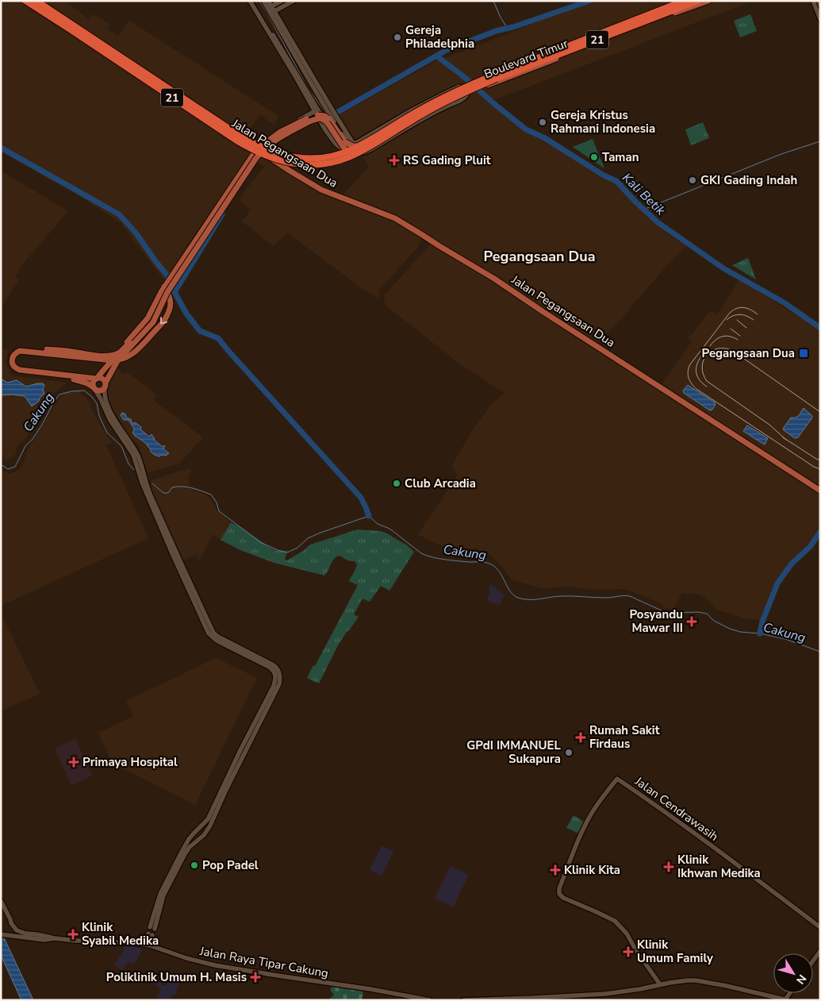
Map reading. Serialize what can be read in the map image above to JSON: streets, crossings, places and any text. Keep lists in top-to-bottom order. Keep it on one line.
{"streets":{"highway":["21"],"main road":["Boulevard Timur","Jalan Pegangsaan Dua"],"street":["Jalan Cendrawasih","Jalan Raya Tipar Cakung"]},"crossings":[["21","Jalan Pegangsaan Dua"]],"districts":["Pegangsaan Dua"],"water":["Kali Betik","Cakung"],"places":{"other":["Gereja Philadelphia","Gereja Kristus Rahmani Indonesia","Taman","GKI Gading Indah","Club Arcadia","GPdI IMMANUEL Sukapura","Pop Padel"],"health":["RS Gading Pluit","Posyandu Mawar III","Rumah Sakit Firdaus","Primaya Hospital","Klinik Ikhwan Medika","Klinik Kita","Klinik Syabil Medika","Klinik Umum Family","Poliklinik Umum H. Masis"],"transit":["Pegangsaan Dua"]},"north":"bottom right"}
